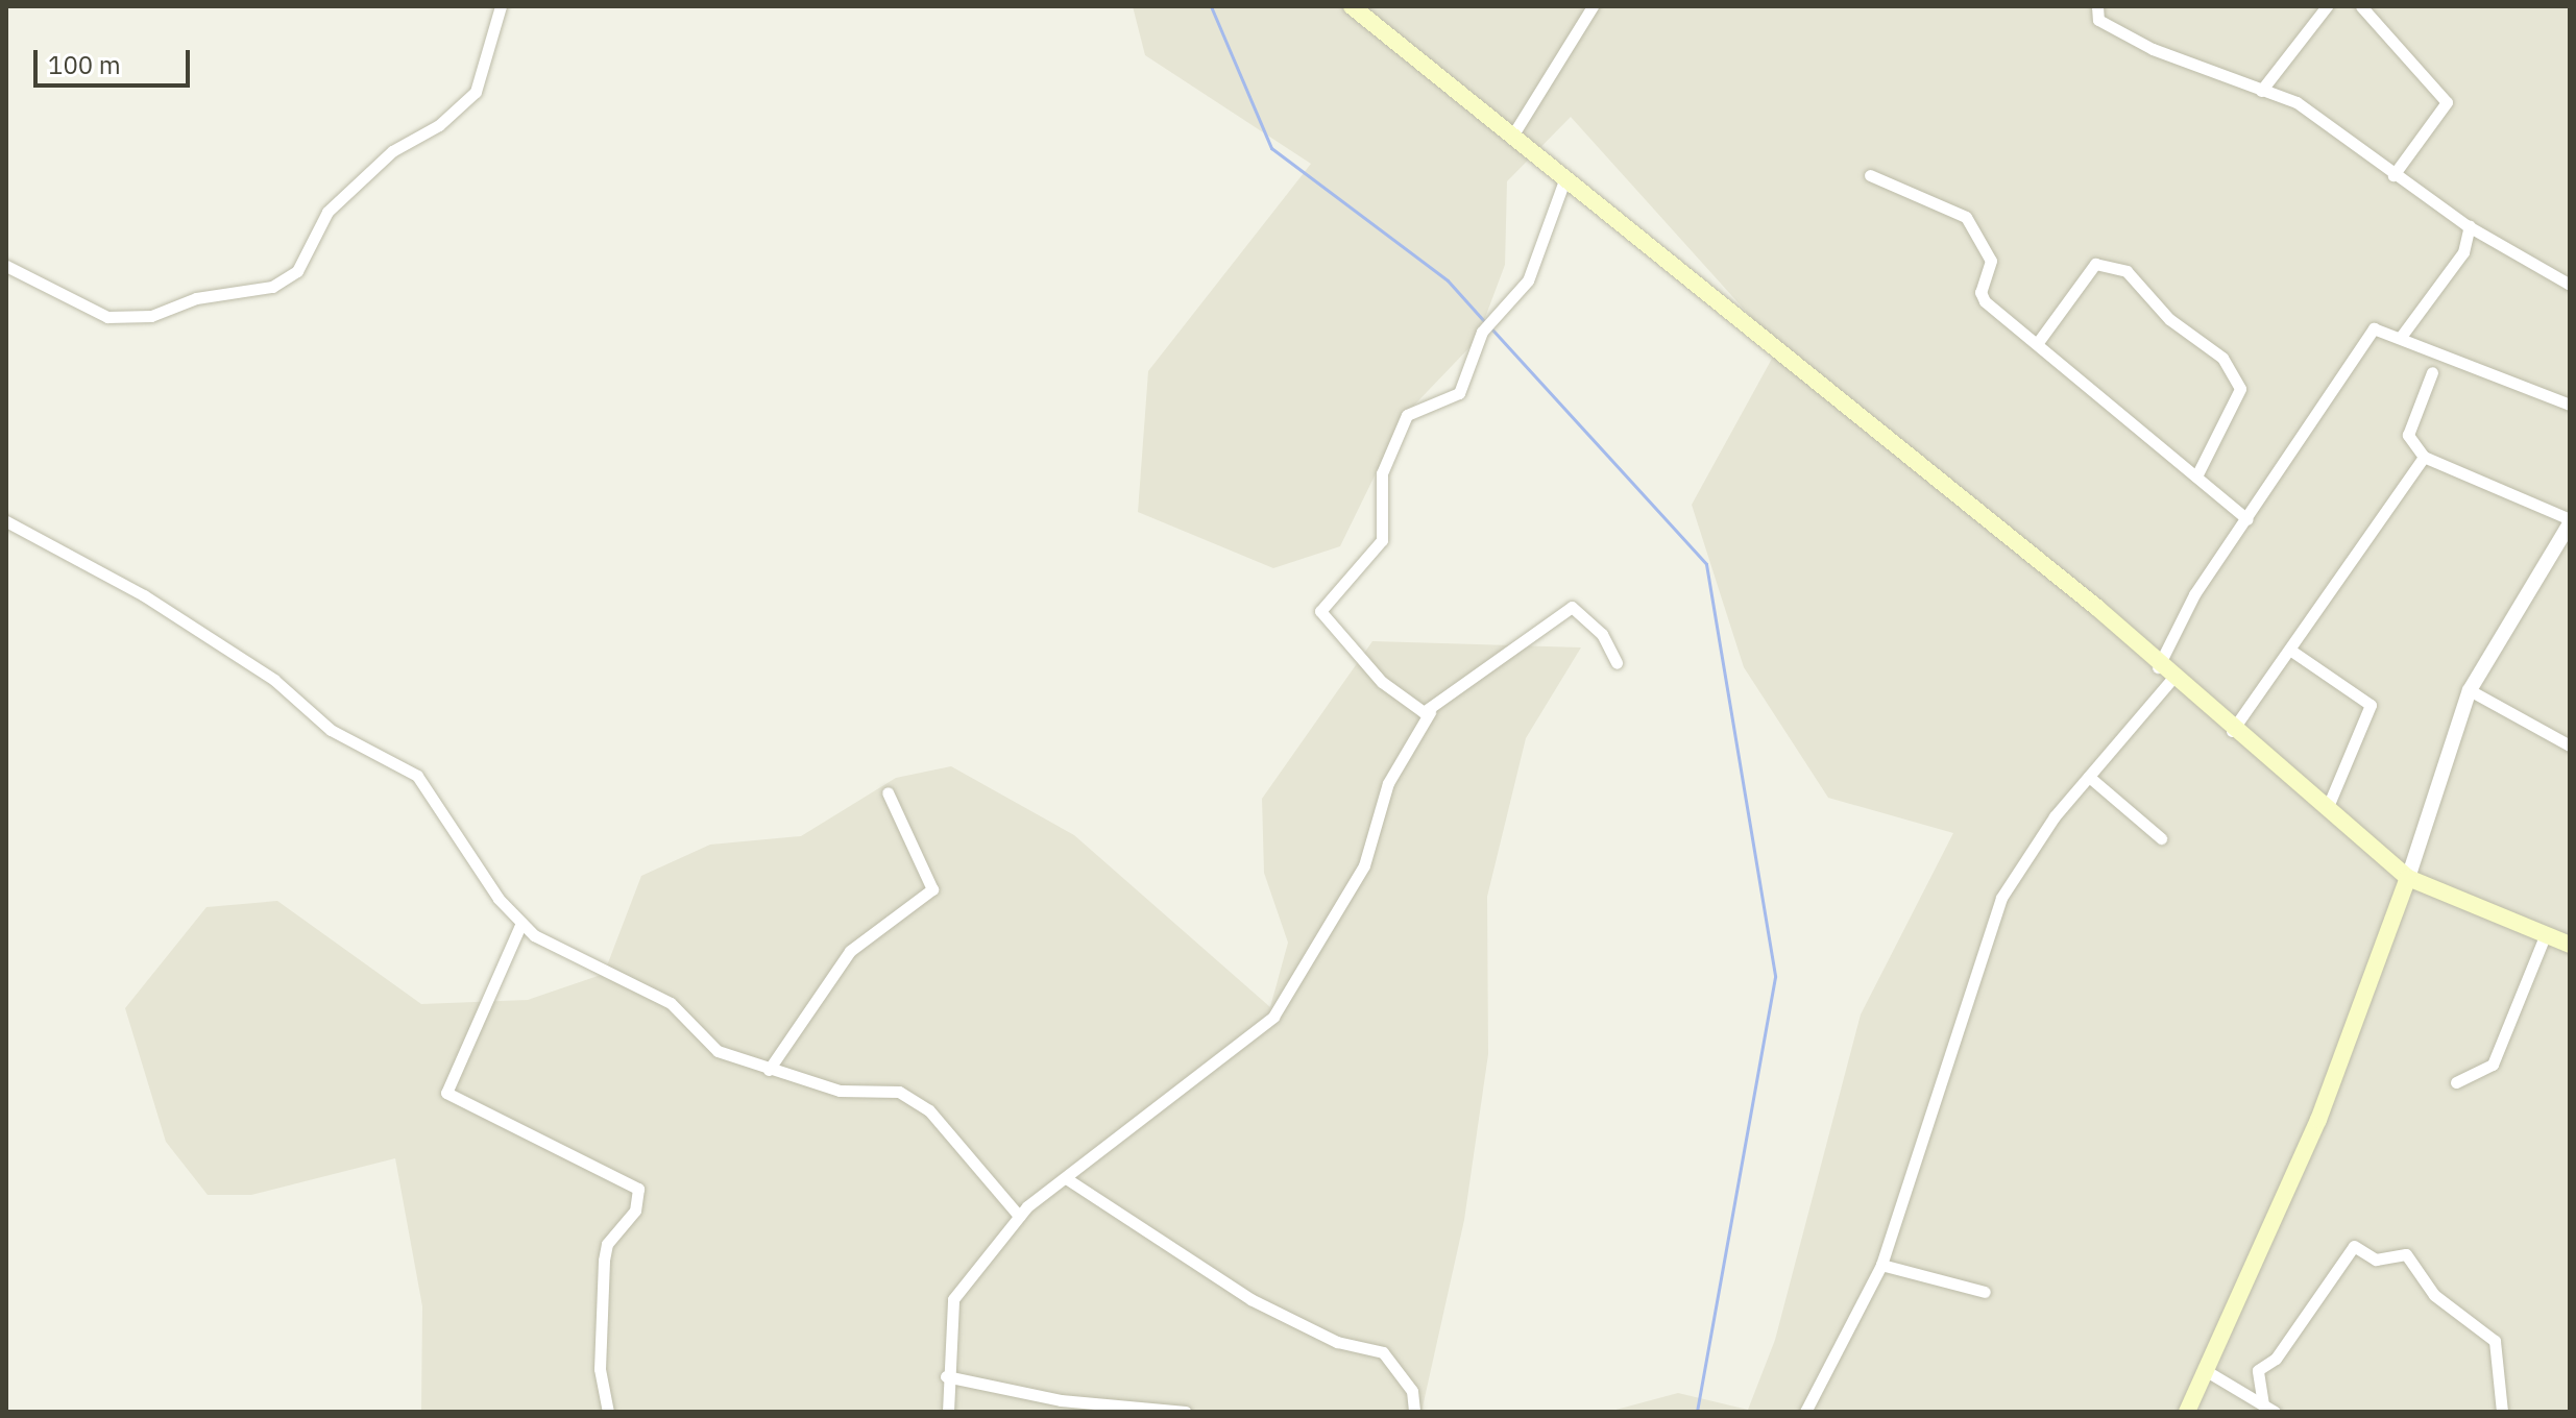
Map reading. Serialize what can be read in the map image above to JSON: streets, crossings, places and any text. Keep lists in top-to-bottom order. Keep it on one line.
{"scale_bar":"100 m"}
